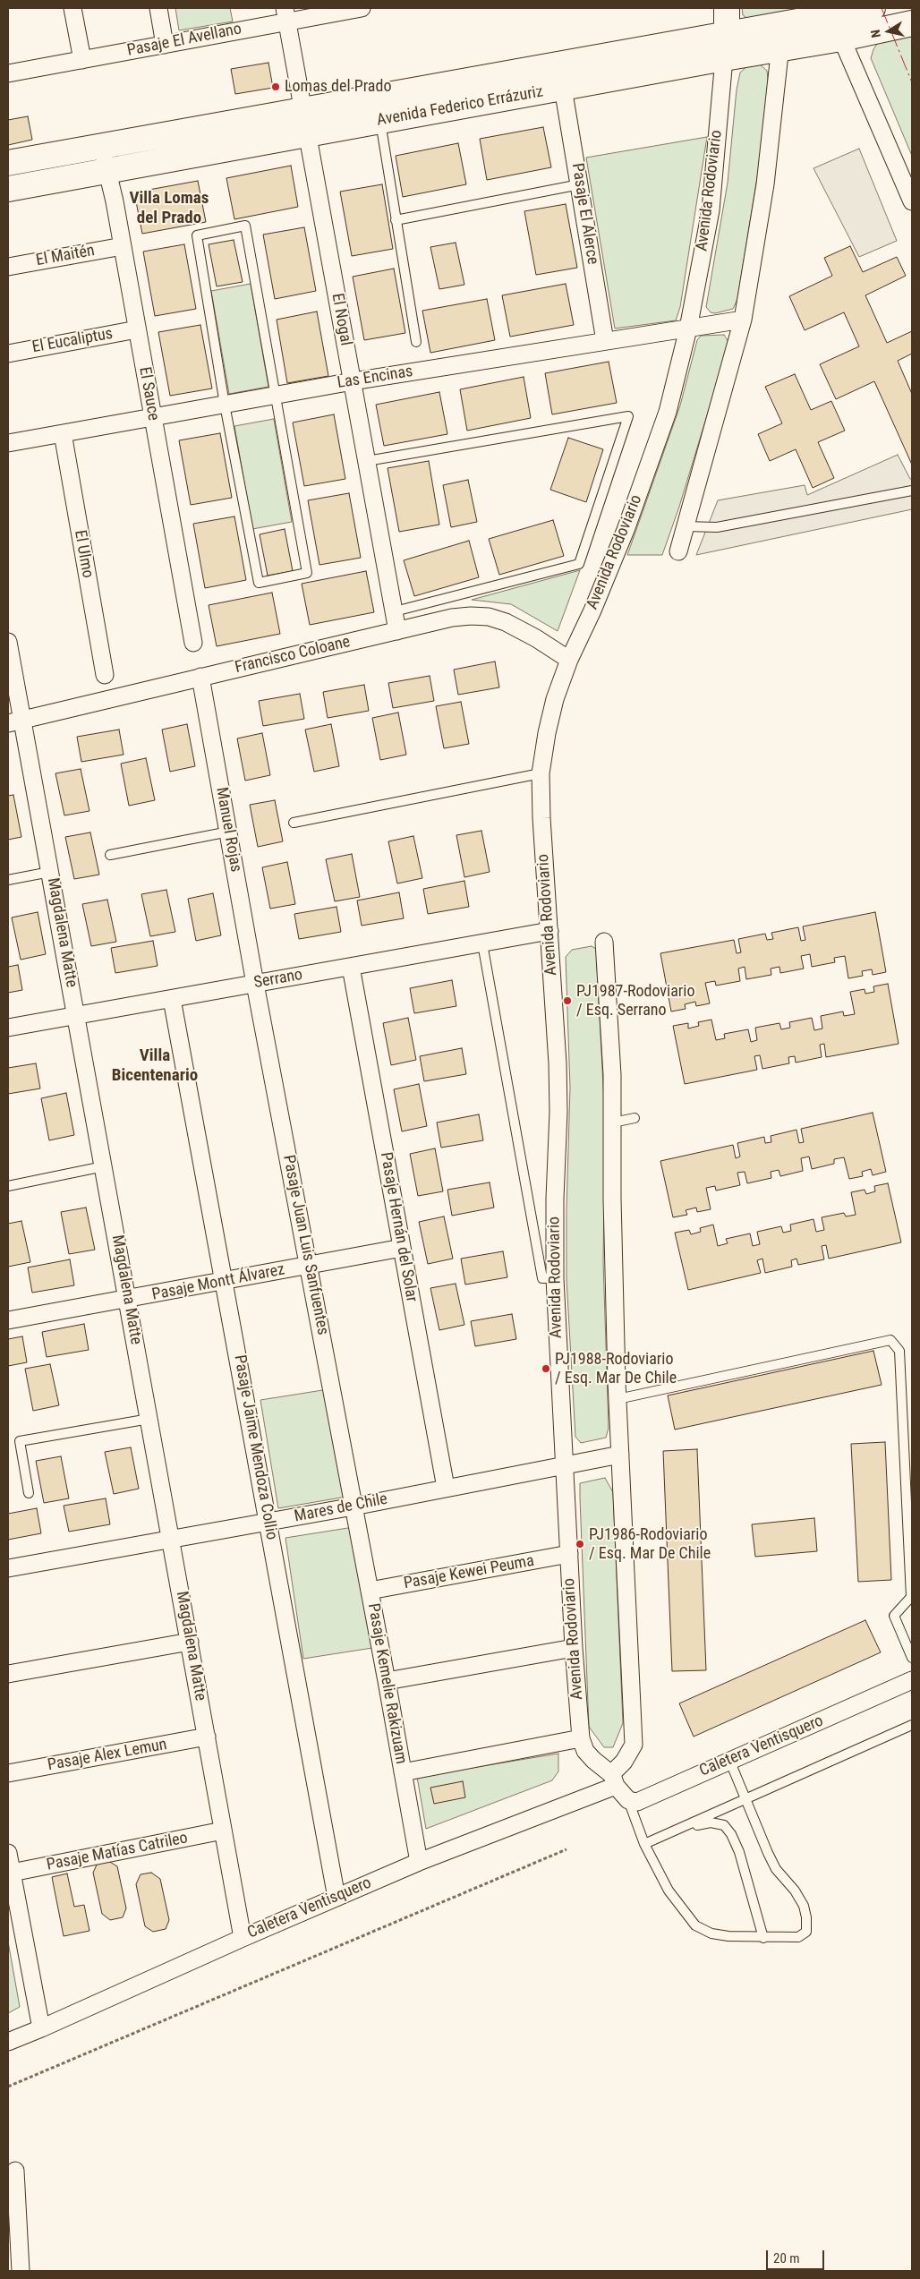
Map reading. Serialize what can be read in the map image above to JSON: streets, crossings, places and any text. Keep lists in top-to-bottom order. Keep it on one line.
{"streets":{"street":["Pasaje El Avellano","Avenida Federico Errázuriz","Avenida Rodoviario","Pasaje El Alerce","El Maitén","El Nogal","El Eucaliptus","Las Encinas","El Sauce","El Ulmo","Francisco Coloane","Manuel Rojas","Magdalena Matte","Serrano","Pasaje Hernán del Solar","Pasaje Juan Luis Sanfuentes","Pasaje Montt Álvarez","Pasaje Jaime Mendoza Collio","Mares de Chile","Pasaje Kewei Peuma","Pasaje Kemelie Rakizuam","Caletera Ventisquero","Pasaje Alex Lemun","Pasaje Matías Catrileo"]},"crossings":[["Pasaje El Avellano","El Nogal"],["Avenida Federico Errázuriz","Avenida Rodoviario"],["Avenida Federico Errázuriz","Pasaje El Alerce"],["Avenida Federico Errázuriz","El Nogal"],["Avenida Federico Errázuriz","El Sauce"],["Avenida Rodoviario","Las Encinas"],["Avenida Rodoviario","Francisco Coloane"],["Avenida Rodoviario","Serrano"],["Avenida Rodoviario","Mares de Chile"],["Avenida Rodoviario","Pasaje Kewei Peuma"],["Avenida Rodoviario","Caletera Ventisquero"],["Pasaje El Alerce","Las Encinas"],["El Maitén","El Sauce"],["El Nogal","Las Encinas"],["El Nogal","Francisco Coloane"],["El Eucaliptus","El Sauce"],["Las Encinas","El Sauce"],["Las Encinas","El Ulmo"],["Francisco Coloane","Manuel Rojas"],["Francisco Coloane","Magdalena Matte"],["Manuel Rojas","Serrano"],["Manuel Rojas","Pasaje Juan Luis Sanfuentes"],["Magdalena Matte","Serrano"],["Magdalena Matte","Pasaje Montt Álvarez"],["Magdalena Matte","Mares de Chile"],["Magdalena Matte","Caletera Ventisquero"],["Magdalena Matte","Pasaje Alex Lemun"],["Magdalena Matte","Pasaje Matías Catrileo"],["Serrano","Pasaje Hernán del Solar"],["Serrano","Pasaje Juan Luis Sanfuentes"],["Serrano","Pasaje Jaime Mendoza Collio"],["Pasaje Hernán del Solar","Pasaje Montt Álvarez"],["Pasaje Hernán del Solar","Mares de Chile"],["Pasaje Juan Luis Sanfuentes","Pasaje Montt Álvarez"],["Pasaje Juan Luis Sanfuentes","Mares de Chile"],["Pasaje Juan Luis Sanfuentes","Pasaje Kemelie Rakizuam"],["Pasaje Montt Álvarez","Pasaje Jaime Mendoza Collio"],["Pasaje Jaime Mendoza Collio","Mares de Chile"],["Pasaje Jaime Mendoza Collio","Caletera Ventisquero"],["Mares de Chile","Pasaje Kemelie Rakizuam"],["Pasaje Kewei Peuma","Pasaje Kemelie Rakizuam"],["Pasaje Kemelie Rakizuam","Caletera Ventisquero"]],"districts":["Villa Lomas del Prado","Villa Bicentenario"],"places":["Lomas del Prado","PJ1987-Rodoviario / Esq. Serrano","PJ1988-Rodoviario / Esq. Mar De Chile","PJ1986-Rodoviario / Esq. Mar De Chile"],"scale_bar":"20 m","north":"left"}
